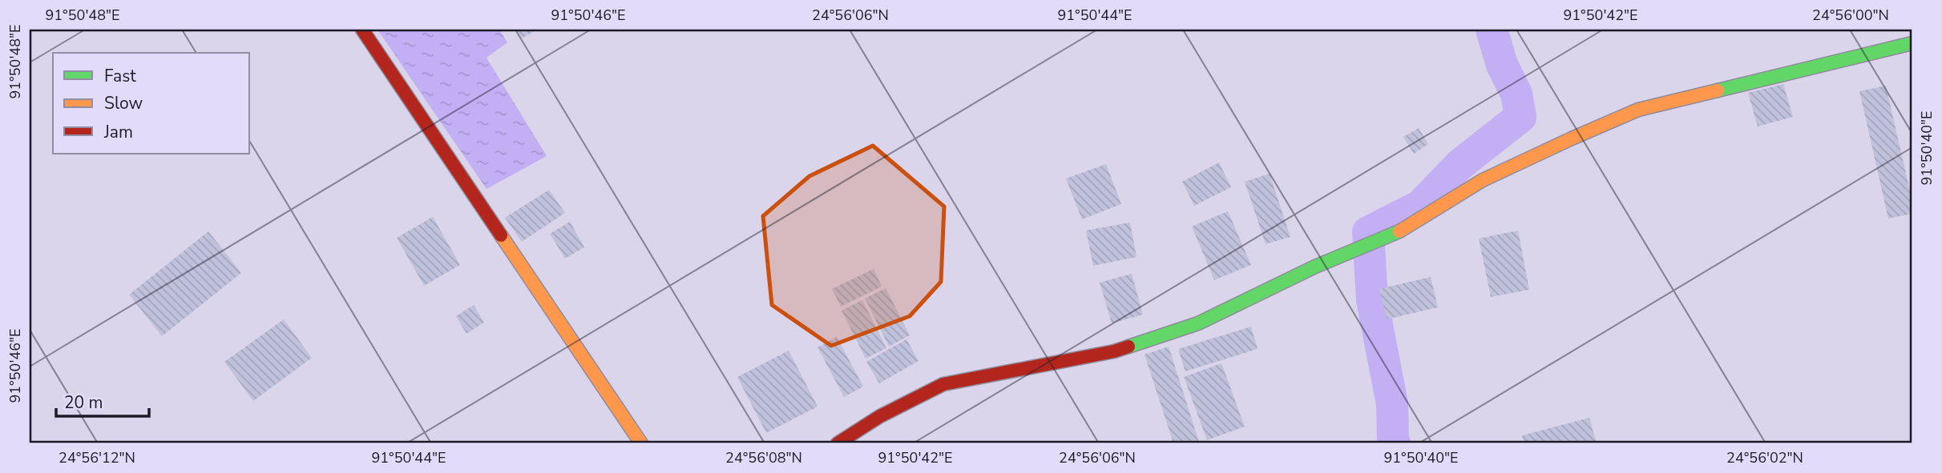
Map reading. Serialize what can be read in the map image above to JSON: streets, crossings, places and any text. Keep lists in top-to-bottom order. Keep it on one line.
{"legend":["Fast","Slow","Jam"],"scale_bar":"20 m","coordinates":["91°50'48\"E","91°50'46\"E","24°56'06\"N","91°50'44\"E","91°50'42\"E","24°56'00\"N","91°50'40\"E","24°56'12\"N","24°56'08\"N","24°56'02\"N"]}
